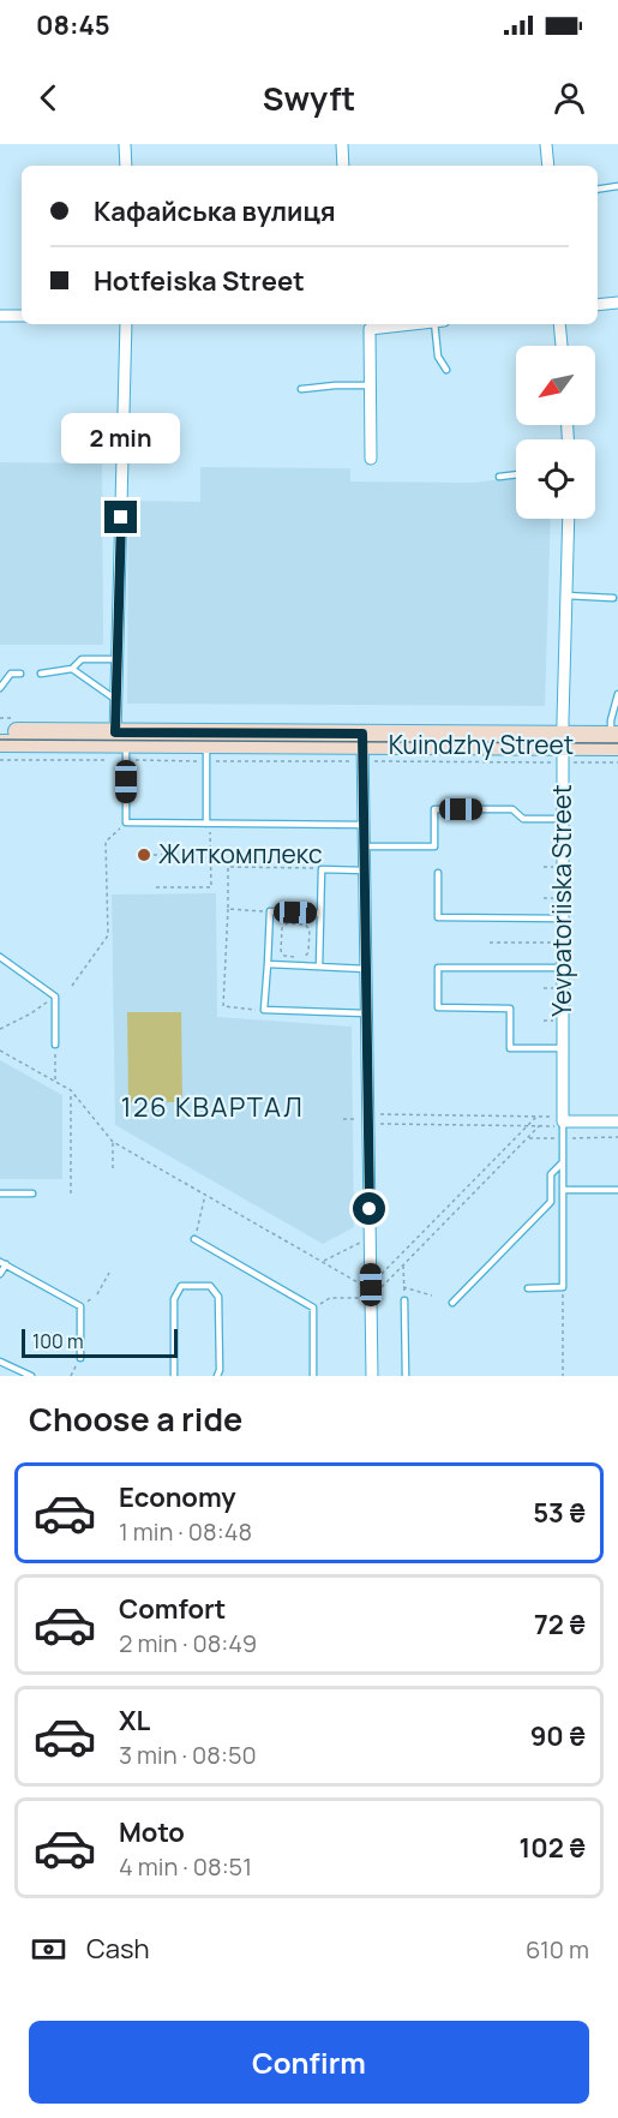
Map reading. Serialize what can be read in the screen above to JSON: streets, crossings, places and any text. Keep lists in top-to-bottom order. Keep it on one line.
{"streets":{"main road":["Kuindzhy Street"],"street":["Yevpatoriiska Street"]},"crossings":[["Kuindzhy Street","Yevpatoriiska Street"]],"districts":["126 КВАРТАЛ"],"places":["Житкомплекс"],"scale_bar":"100 m","north":"bottom left","page":{"status":"08:45","header":"Swyft","banner":["Кафайська вулиця","Hotfeiska Street"],"bubble":"2 min","scale":"100 m","heading":"Choose a ride","list":[{"name":"Economy","note":"1 min · 08:48","value":"53 ₴"},{"name":"Comfort","note":"2 min · 08:49","value":"72 ₴"},{"name":"XL","note":"3 min · 08:50","value":"90 ₴"},{"name":"Moto","note":"4 min · 08:51","value":"102 ₴"}],"pay":["Cash","610 m"],"buttons":"Confirm"}}
